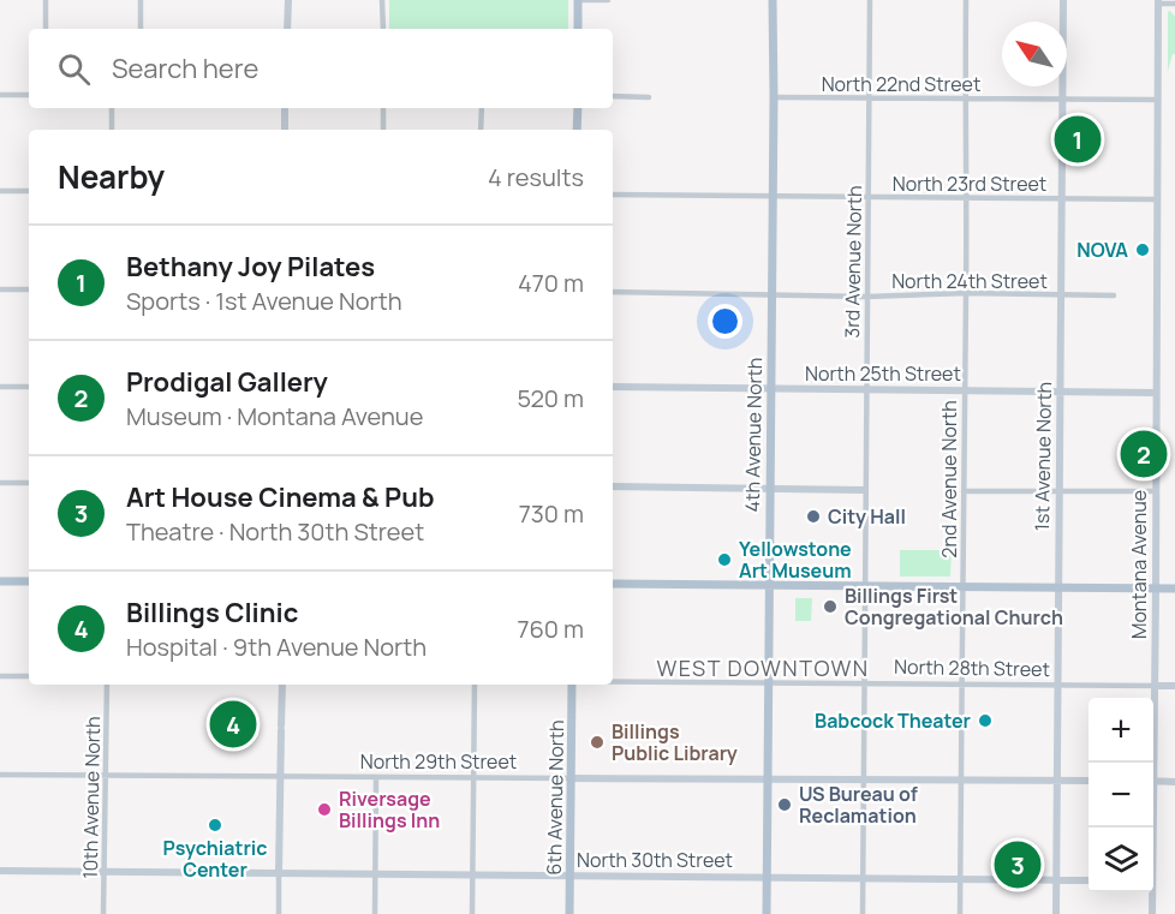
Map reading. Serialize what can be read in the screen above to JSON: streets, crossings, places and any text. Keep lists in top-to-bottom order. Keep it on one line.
{"streets":{"main road":["4th Avenue North","6th Avenue North"],"street":["North 22nd Street","North 23rd Street","3rd Avenue North","North 24th Street","North 25th Street","1st Avenue North","2nd Avenue North","Montana Avenue","North 28th Street","North 29th Street","10th Avenue North","North 30th Street"]},"crossings":[["North 22nd Street","3rd Avenue North"],["North 22nd Street","4th Avenue North"],["North 22nd Street","1st Avenue North"],["North 22nd Street","2nd Avenue North"],["North 22nd Street","Montana Avenue"],["North 23rd Street","3rd Avenue North"],["North 23rd Street","4th Avenue North"],["North 23rd Street","1st Avenue North"],["North 23rd Street","2nd Avenue North"],["North 23rd Street","Montana Avenue"],["3rd Avenue North","North 24th Street"],["3rd Avenue North","North 25th Street"],["3rd Avenue North","North 28th Street"],["3rd Avenue North","North 29th Street"],["3rd Avenue North","North 30th Street"],["North 24th Street","4th Avenue North"],["North 24th Street","1st Avenue North"],["North 24th Street","2nd Avenue North"],["North 25th Street","4th Avenue North"],["North 25th Street","1st Avenue North"],["North 25th Street","2nd Avenue North"],["North 25th Street","Montana Avenue"],["4th Avenue North","North 28th Street"],["4th Avenue North","North 29th Street"],["4th Avenue North","North 30th Street"],["1st Avenue North","North 28th Street"],["1st Avenue North","North 29th Street"],["1st Avenue North","North 30th Street"],["2nd Avenue North","North 28th Street"],["2nd Avenue North","North 29th Street"],["2nd Avenue North","North 30th Street"],["Montana Avenue","North 28th Street"],["North 29th Street","10th Avenue North"],["North 29th Street","6th Avenue North"],["10th Avenue North","North 30th Street"],["6th Avenue North","North 30th Street"]],"districts":["WEST DOWNTOWN"],"places":["NOVA","City Hall","Yellowstone Art Museum","Billings First Congregational Church","Babcock Theater","Billings Public Library","US Bureau of Reclamation","Riversage Billings Inn","Psychiatric Center"],"north":"top left","page":{"search":"Search here","pins":["1","2","4","3"],"heading":["Nearby","4 results"],"list":[{"mark":"1","name":"Bethany Joy Pilates","note":"Sports · 1st Avenue North","value":"470 m"},{"mark":"2","name":"Prodigal Gallery","note":"Museum · Montana Avenue","value":"520 m"},{"mark":"3","name":"Art House Cinema & Pub","note":"Theatre · North 30th Street","value":"730 m"},{"mark":"4","name":"Billings Clinic","note":"Hospital · 9th Avenue North","value":"760 m"}],"map_buttons":["+","−"]}}
